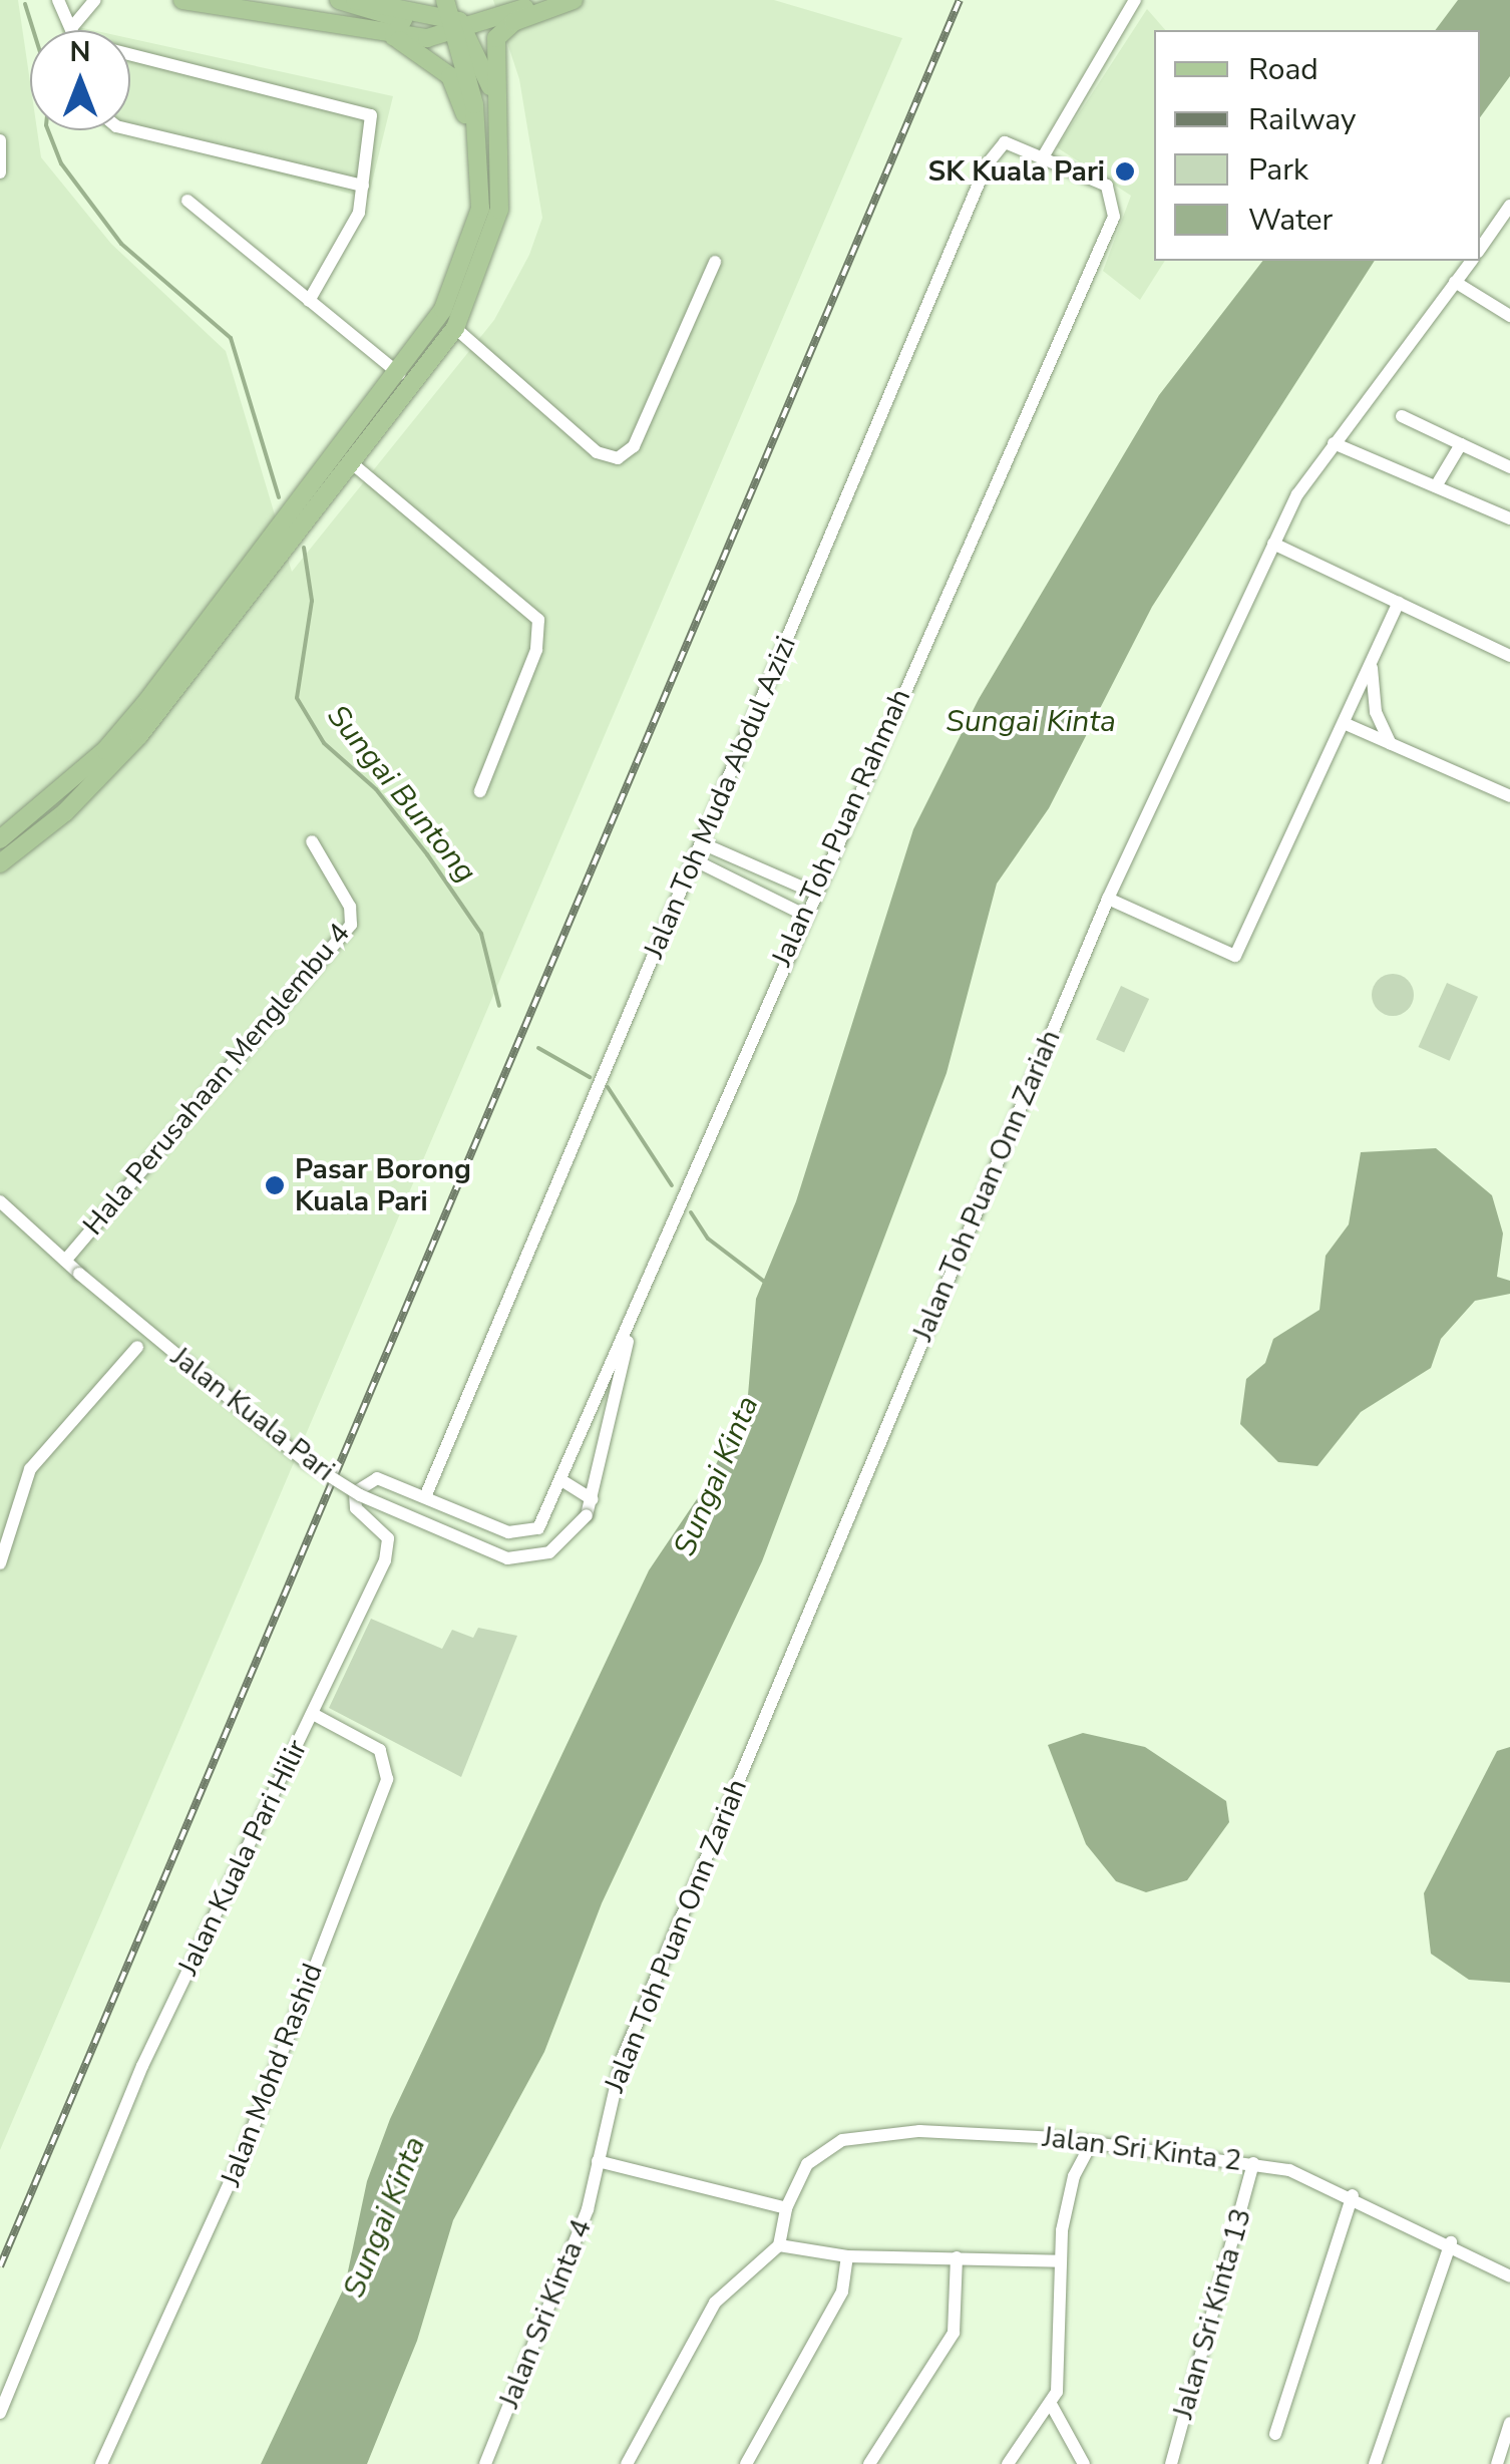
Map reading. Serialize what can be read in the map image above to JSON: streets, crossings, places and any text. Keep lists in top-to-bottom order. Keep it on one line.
{"streets":{"street":["Jalan Toh Muda Abdul Azizi","Jalan Toh Puan Rahmah","Hala Perusahaan Menglembu 4","Jalan Toh Puan Onn Zariah","Jalan Kuala Pari","Jalan Kuala Pari Hilir","Jalan Mohd Rashid","Jalan Sri Kinta 2","Jalan Sri Kinta 4","Jalan Sri Kinta 13"]},"crossings":[["Jalan Toh Muda Abdul Azizi","Jalan Toh Puan Rahmah"],["Jalan Toh Muda Abdul Azizi","Jalan Kuala Pari Hilir"],["Jalan Toh Puan Rahmah","Jalan Kuala Pari"],["Jalan Toh Puan Rahmah","Jalan Kuala Pari Hilir"],["Hala Perusahaan Menglembu 4","Jalan Kuala Pari"],["Jalan Toh Puan Onn Zariah","Jalan Sri Kinta 4"],["Jalan Kuala Pari Hilir","Jalan Mohd Rashid"],["Jalan Sri Kinta 2","Jalan Sri Kinta 13"]],"water":["Sungai Kinta","Sungai Buntong"],"places":["SK Kuala Pari","Pasar Borong Kuala Pari"],"legend":["Road","Railway","Park","Water"],"north":"top"}
